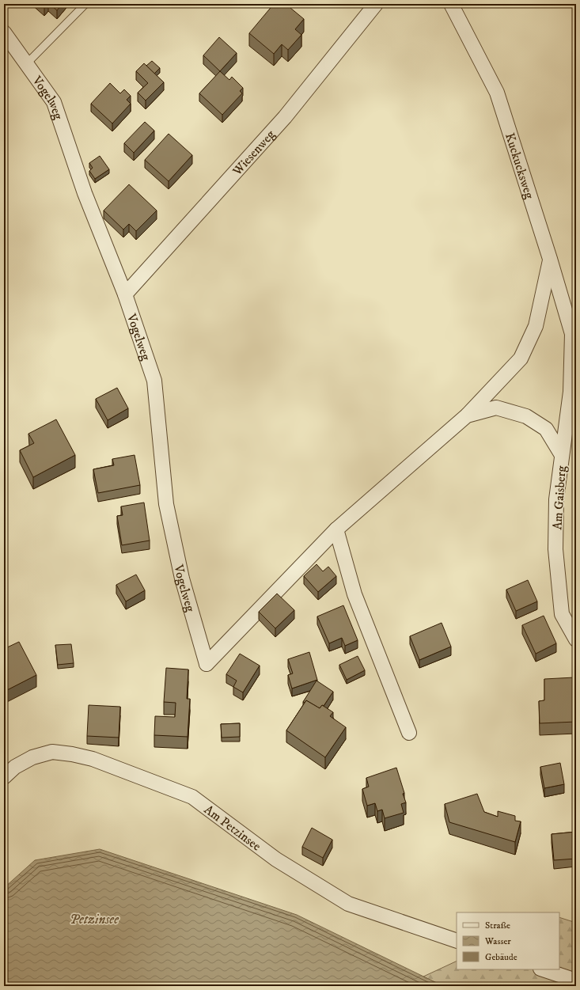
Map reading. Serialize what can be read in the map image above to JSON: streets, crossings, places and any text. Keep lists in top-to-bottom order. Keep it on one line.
{"streets":{"street":["Vogelweg","Wiesenweg","Kuckucksweg","Am Gaisberg","Am Petzinsee"]},"crossings":[["Vogelweg","Wiesenweg"],["Kuckucksweg","Am Gaisberg"]],"water":["Petzinsee"],"legend":["Straße","Wasser","Gebäude"]}
